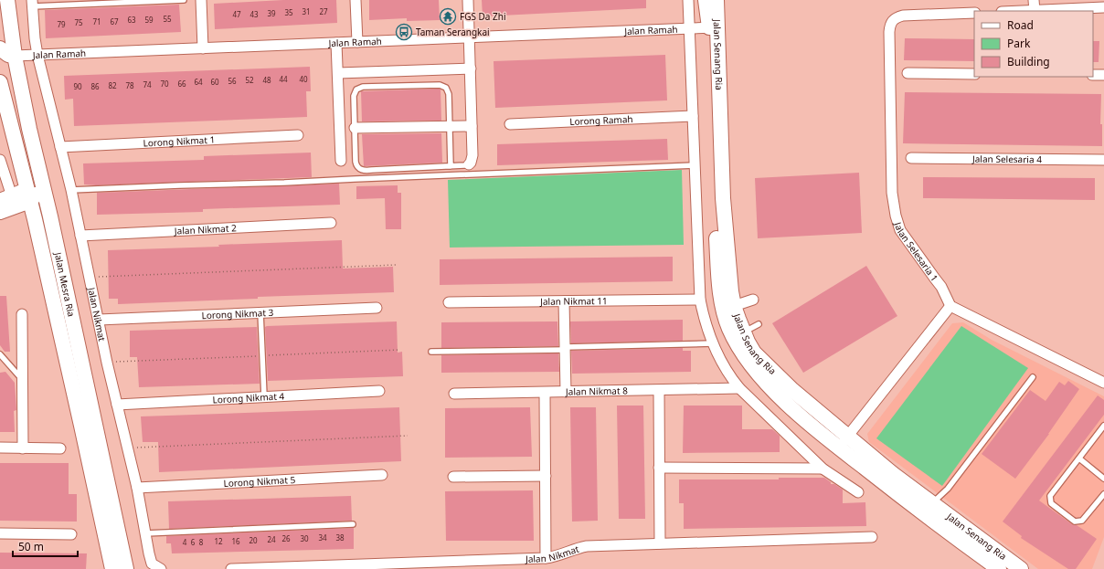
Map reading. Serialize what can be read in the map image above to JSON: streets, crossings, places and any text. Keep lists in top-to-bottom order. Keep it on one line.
{"streets":{"main road":["Jalan Senang Ria","Jalan Mesra Ria"],"street":["Jalan Ramah","Lorong Ramah","Lorong Nikmat 1","Jalan Selesaria 4","Jalan Nikmat 2","Jalan Selesaria 1","Jalan Nikmat 11","Lorong Nikmat 3","Jalan Nikmat","Jalan Nikmat 8","Lorong Nikmat 4","Lorong Nikmat 5"]},"crossings":[["Jalan Ramah","Jalan Senang Ria"],["Jalan Ramah","Jalan Mesra Ria"],["Jalan Ramah","Jalan Nikmat"],["Lorong Nikmat 1","Jalan Nikmat"],["Jalan Nikmat 2","Jalan Nikmat"],["Lorong Nikmat 3","Jalan Nikmat"],["Jalan Nikmat","Lorong Nikmat 4"],["Jalan Nikmat","Lorong Nikmat 5"]],"places":{"temple":["FGS Da Zhi"],"bus stop":["Taman Serangkai"]},"house_numbers":["31","27","35","39","47","43","55","63","59","71","67","75","79","44","40","52","48","56","64","60","70","66","74","82","78","90","86","34","38","26","30","24","20","12","16","4","6","8"],"legend":["Road","Park","Building"],"scale_bar":"50 m"}
